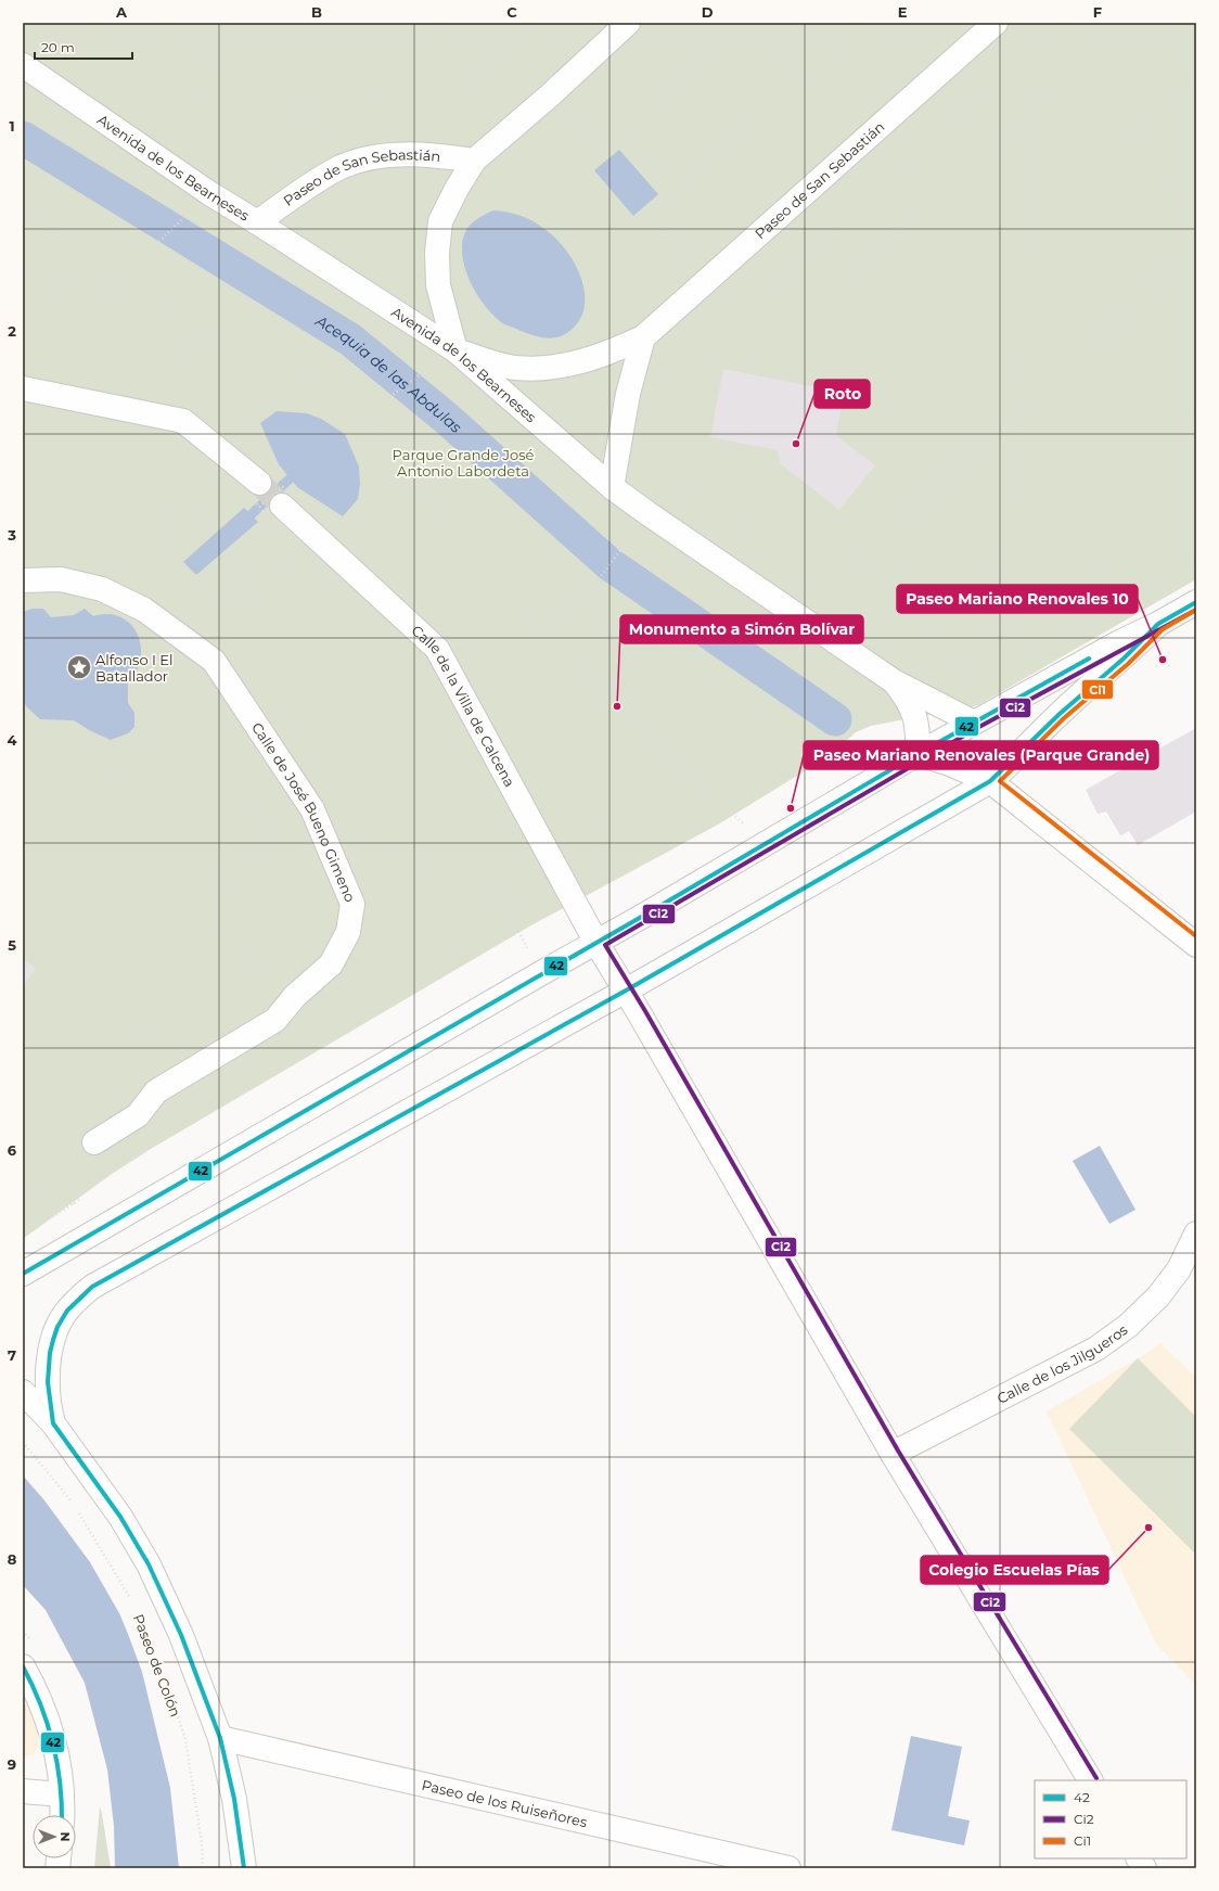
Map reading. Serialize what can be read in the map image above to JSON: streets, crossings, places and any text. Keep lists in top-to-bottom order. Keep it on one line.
{"streets":{"street":["Avenida de los Bearneses","Paseo de San Sebastián","Calle de la Villa de Calcena","Calle de José Bueno Gimeno","Calle de los Jilgueros","Paseo de los Ruiseñores"],"path":["Paseo de Colón"]},"crossings":[["Avenida de los Bearneses","Paseo de San Sebastián"],["Calle de la Villa de Calcena","Calle de los Jilgueros"]],"water":["Acequia de las Abdulas"],"parks":["Parque Grande José Antonio Labordeta"],"places":{"other":["Roto","Paseo Mariano Renovales 10","Monumento a Simón Bolívar","Paseo Mariano Renovales (Parque Grande)","Colegio Escuelas Pías"],"place":["Alfonso I El Batallador"]},"lines":["transit line 42","transit line Ci2","transit line Ci1"],"legend":["42","Ci2","Ci1"],"scale_bar":"20 m","north":"right","grid":{"columns":["A","B","C","D","E","F"],"rows":["1","2","3","4","5","6","7","8","9"]}}
